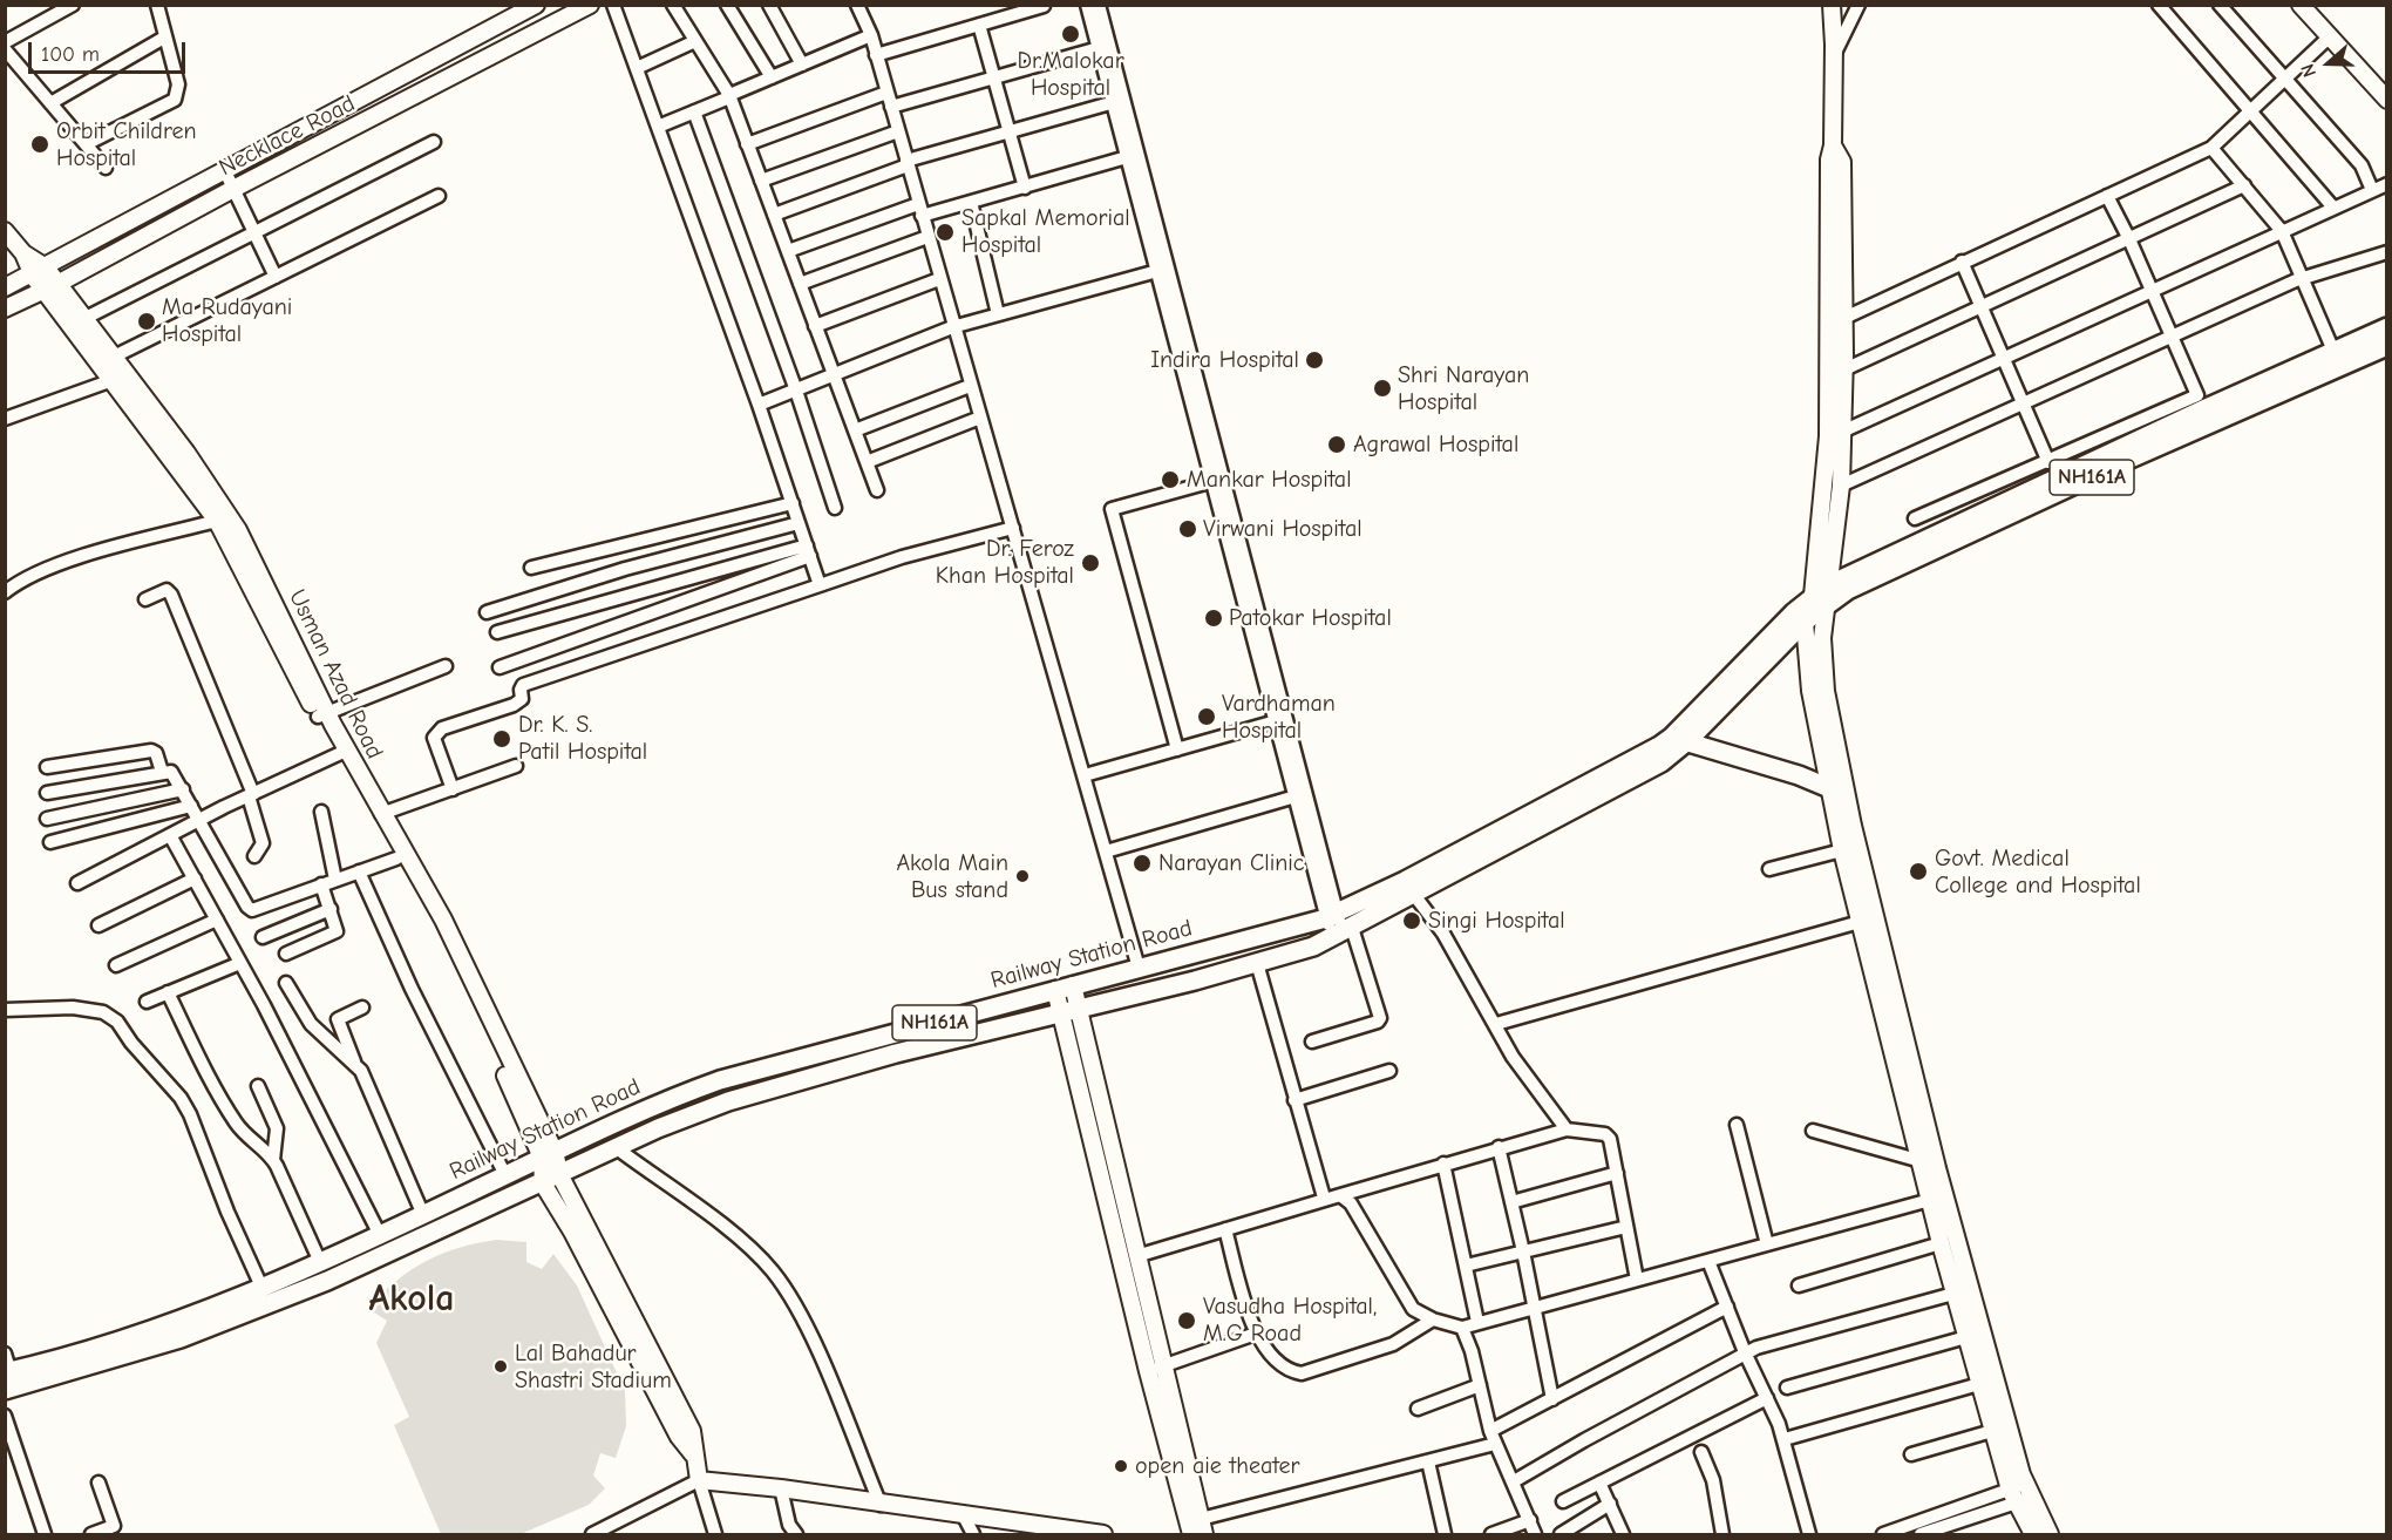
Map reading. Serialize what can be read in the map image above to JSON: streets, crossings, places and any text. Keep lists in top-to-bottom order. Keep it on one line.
{"streets":{"highway":["NH161A","Railway Station Road"],"main road":["Necklace Road","Usman Azad Road"]},"crossings":[["Necklace Road","Usman Azad Road"],["NH161A","Railway Station Road"],["Usman Azad Road","Railway Station Road"]],"districts":["Akola"],"places":["Dr.Malokar Hospital","Orbit Children Hospital","Sapkal Memorial Hospital","Ma Rudayani Hospital","Indira Hospital","Shri Narayan Hospital","Agrawal Hospital","Mankar Hospital","Virwani Hospital","Dr. Feroz Khan Hospital","Patokar Hospital","Vardhaman Hospital","Dr. K. S. Patil Hospital","Narayan Clinic","Govt. Medical College and Hospital","Akola Main Bus stand","Singi Hospital","Vasudha Hospital, M.G Road","Lal Bahadur Shastri Stadium","open aie theater"],"scale_bar":"100 m","north":"left"}
